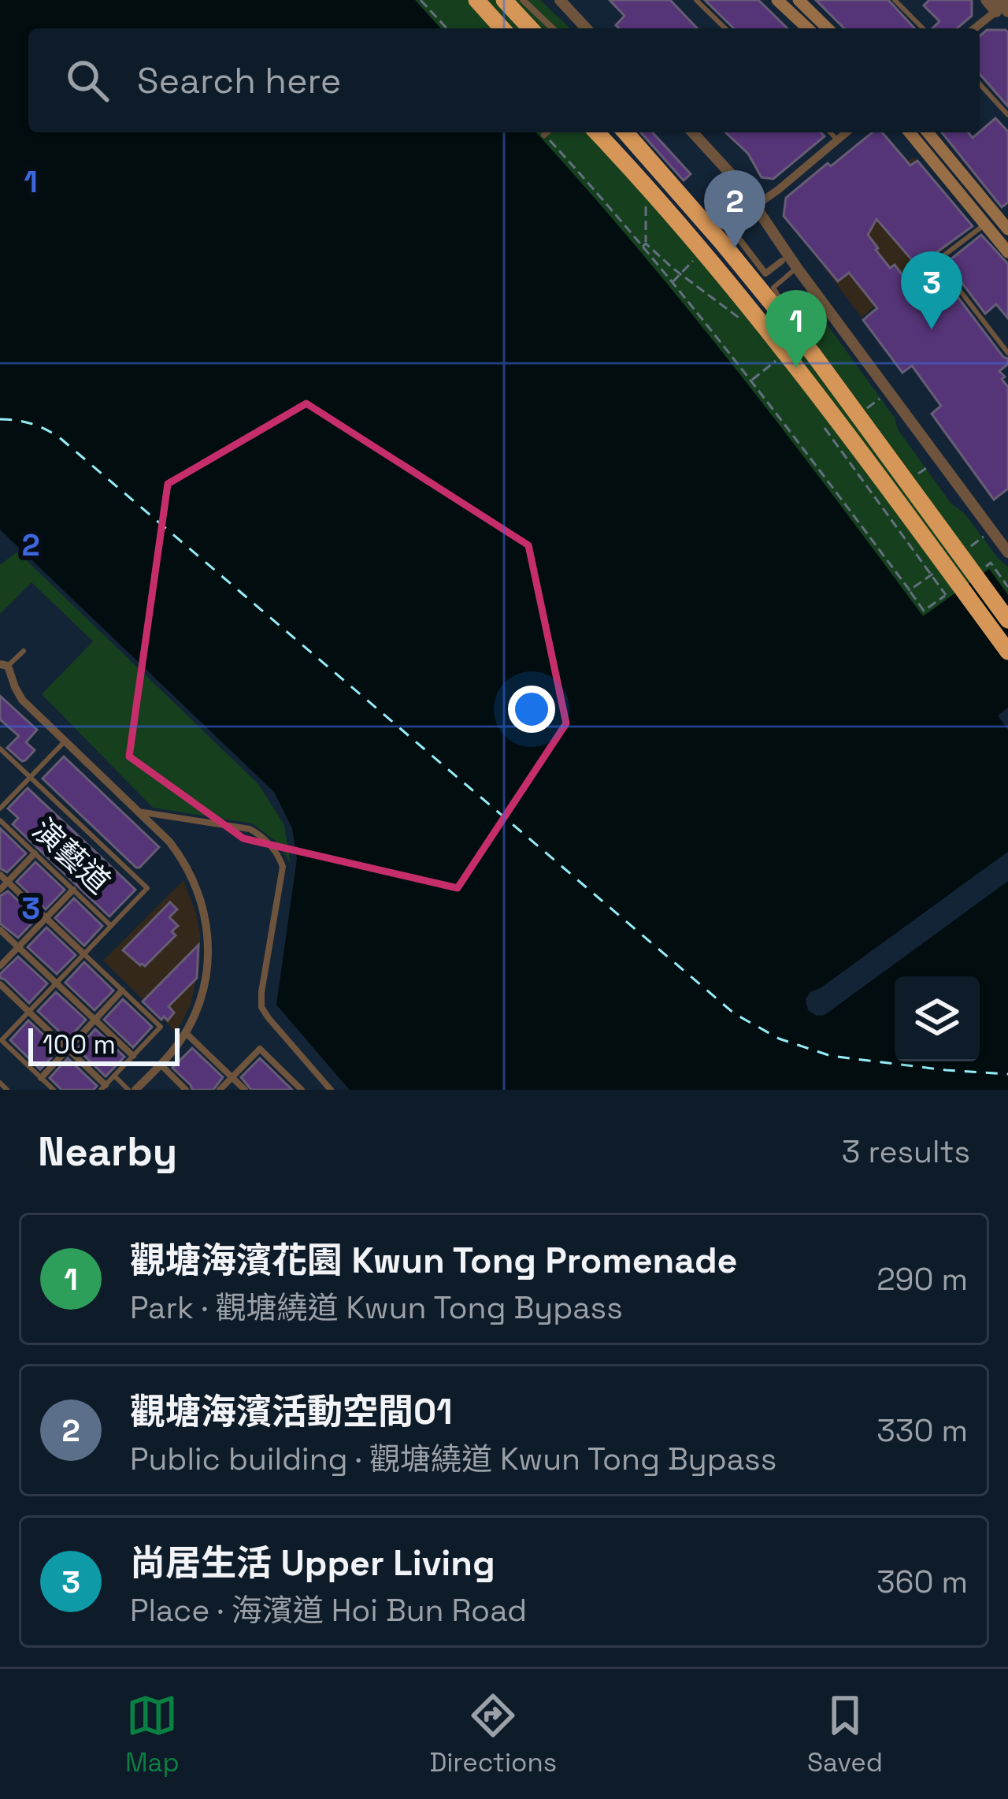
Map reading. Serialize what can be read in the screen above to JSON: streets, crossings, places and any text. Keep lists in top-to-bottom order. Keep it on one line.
{"streets":{"lane":["演藝道"]},"scale_bar":"100 m","page":{"search":"Search here","pins":["2","3","1"],"scale":"100 m","heading":["Nearby","3 results"],"list":[{"mark":"1","name":"觀塘海濱花園 Kwun Tong Promenade","note":"Park · 觀塘繞道 Kwun Tong Bypass","value":"290 m"},{"mark":"2","name":"觀塘海濱活動空間01","note":"Public building · 觀塘繞道 Kwun Tong Bypass","value":"330 m"},{"mark":"3","name":"尚居生活 Upper Living","note":"Place · 海濱道 Hoi Bun Road","value":"360 m"}],"nav":["Map","Directions","Saved"]},"grid":{"rows":["1","2","3"]}}
